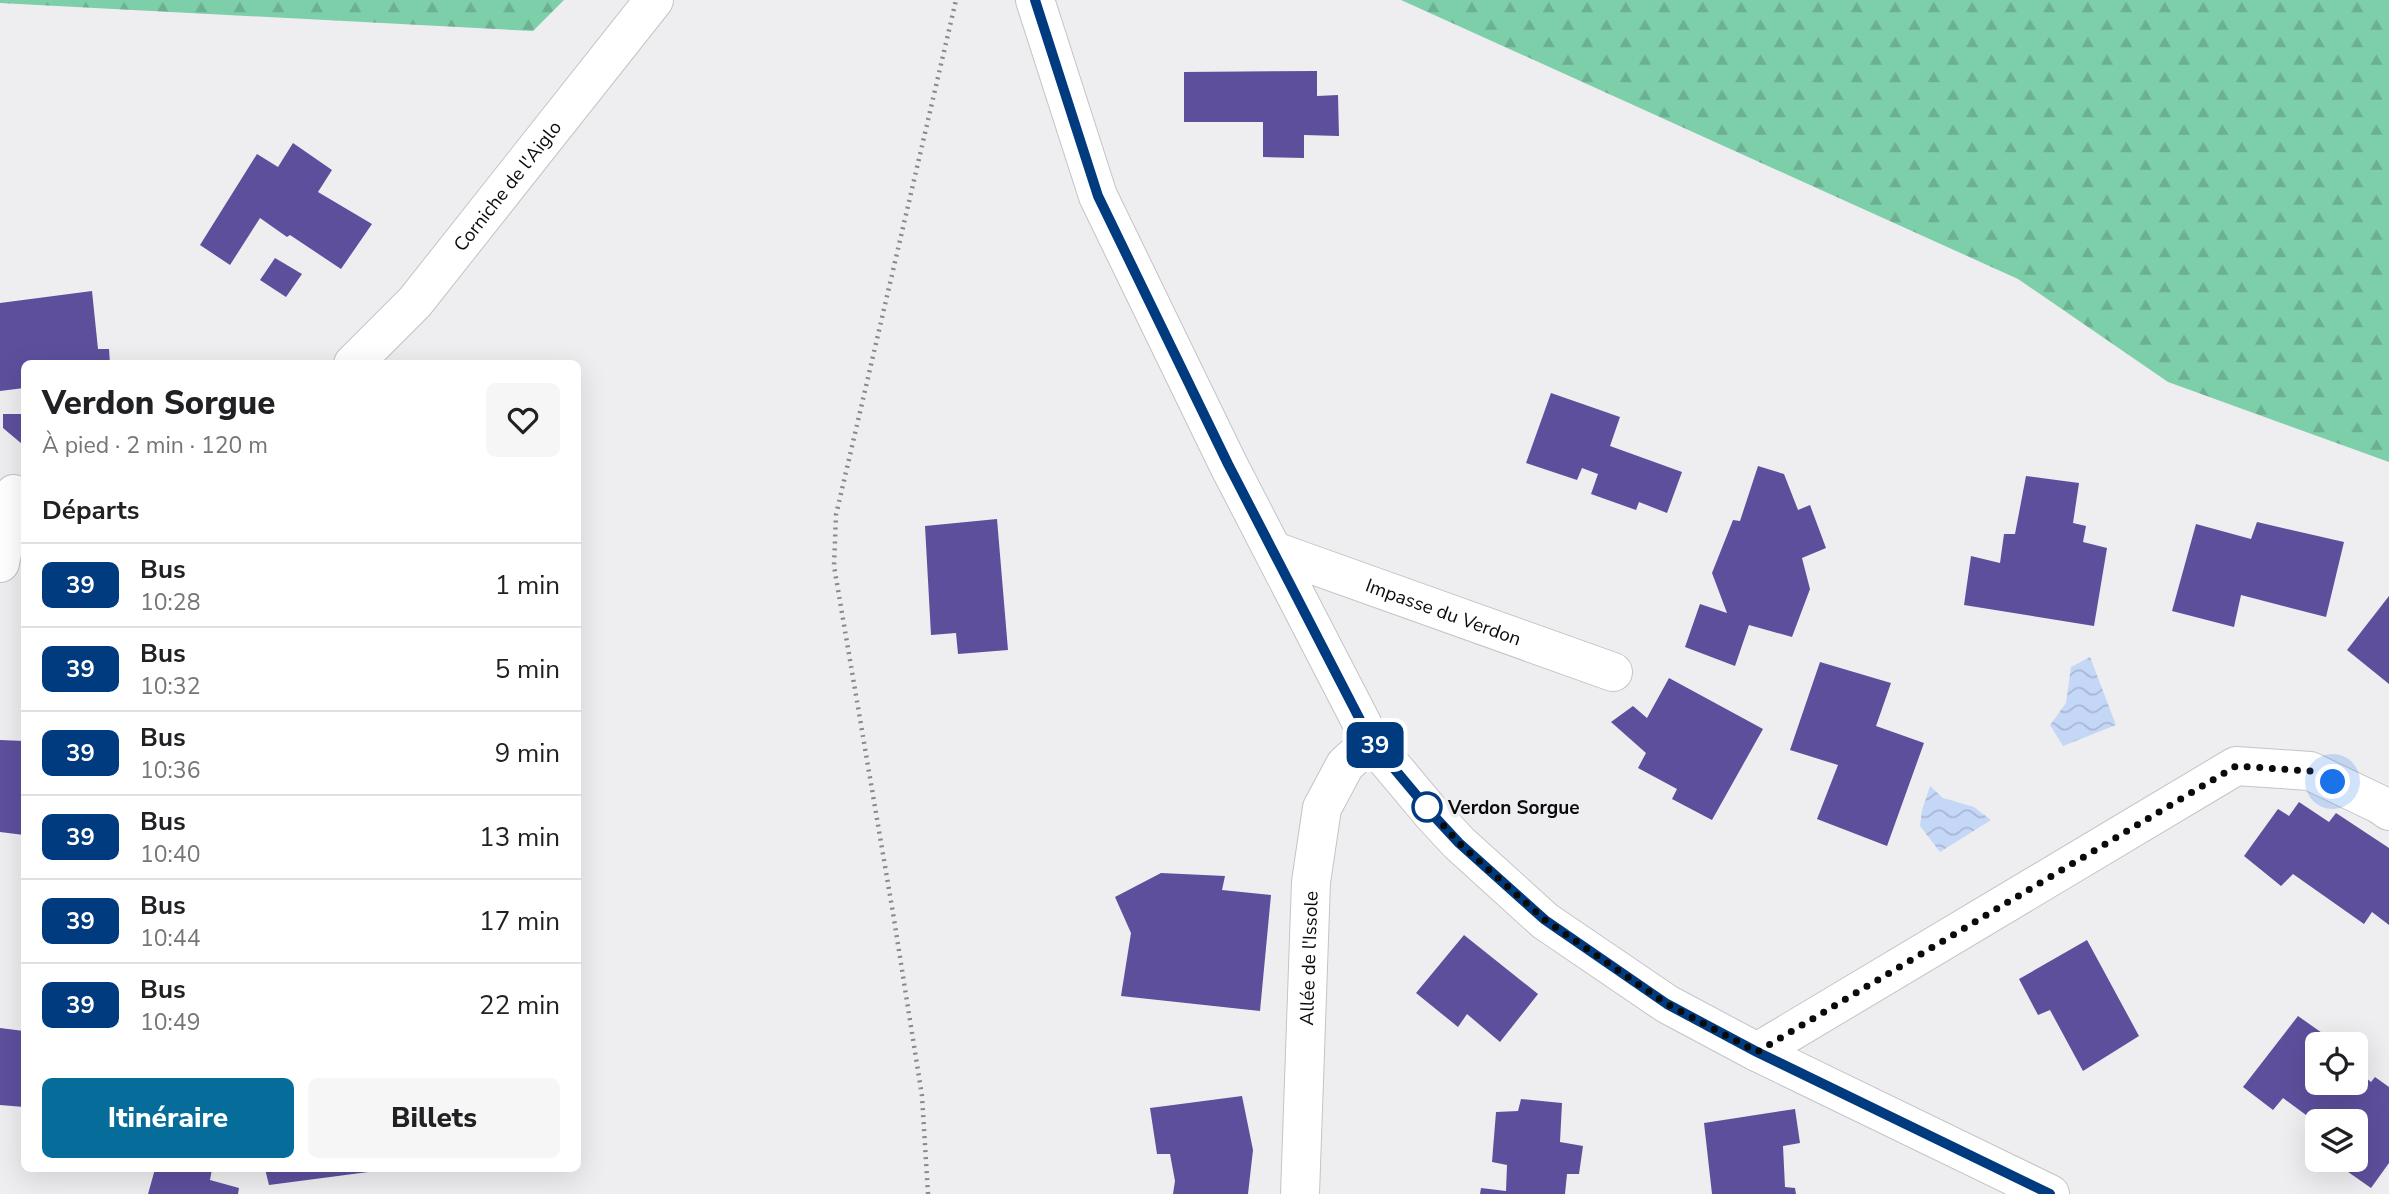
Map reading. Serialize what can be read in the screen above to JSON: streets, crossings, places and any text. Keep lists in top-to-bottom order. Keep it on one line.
{"streets":{"street":["Corniche de l'Aiglo","Impasse du Verdon","Allée de l'Issole"]},"places":["Verdon Sorgue"],"lines":["bus line 39"],"page":{"on_map":"39","heading":[["Verdon Sorgue","À pied · 2 min · 120 m"],"Départs"],"list":[{"mark":"39","name":"Bus","note":"10:28","value":"1 min"},{"mark":"39","name":"Bus","note":"10:32","value":"5 min"},{"mark":"39","name":"Bus","note":"10:36","value":"9 min"},{"mark":"39","name":"Bus","note":"10:40","value":"13 min"},{"mark":"39","name":"Bus","note":"10:44","value":"17 min"},{"mark":"39","name":"Bus","note":"10:49","value":"22 min"}],"buttons":["Itinéraire","Billets"]}}
